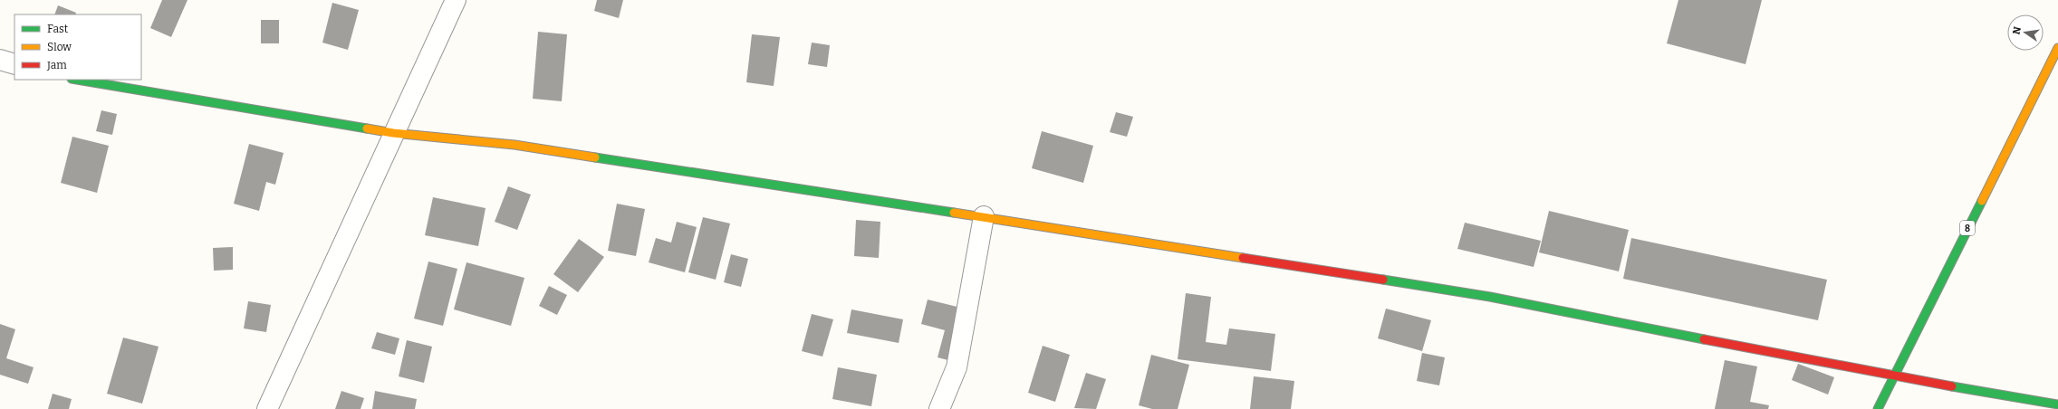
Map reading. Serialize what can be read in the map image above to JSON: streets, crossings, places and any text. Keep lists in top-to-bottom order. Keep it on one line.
{"streets":{"street":["8"]},"legend":["Fast","Slow","Jam"],"north":"left"}
